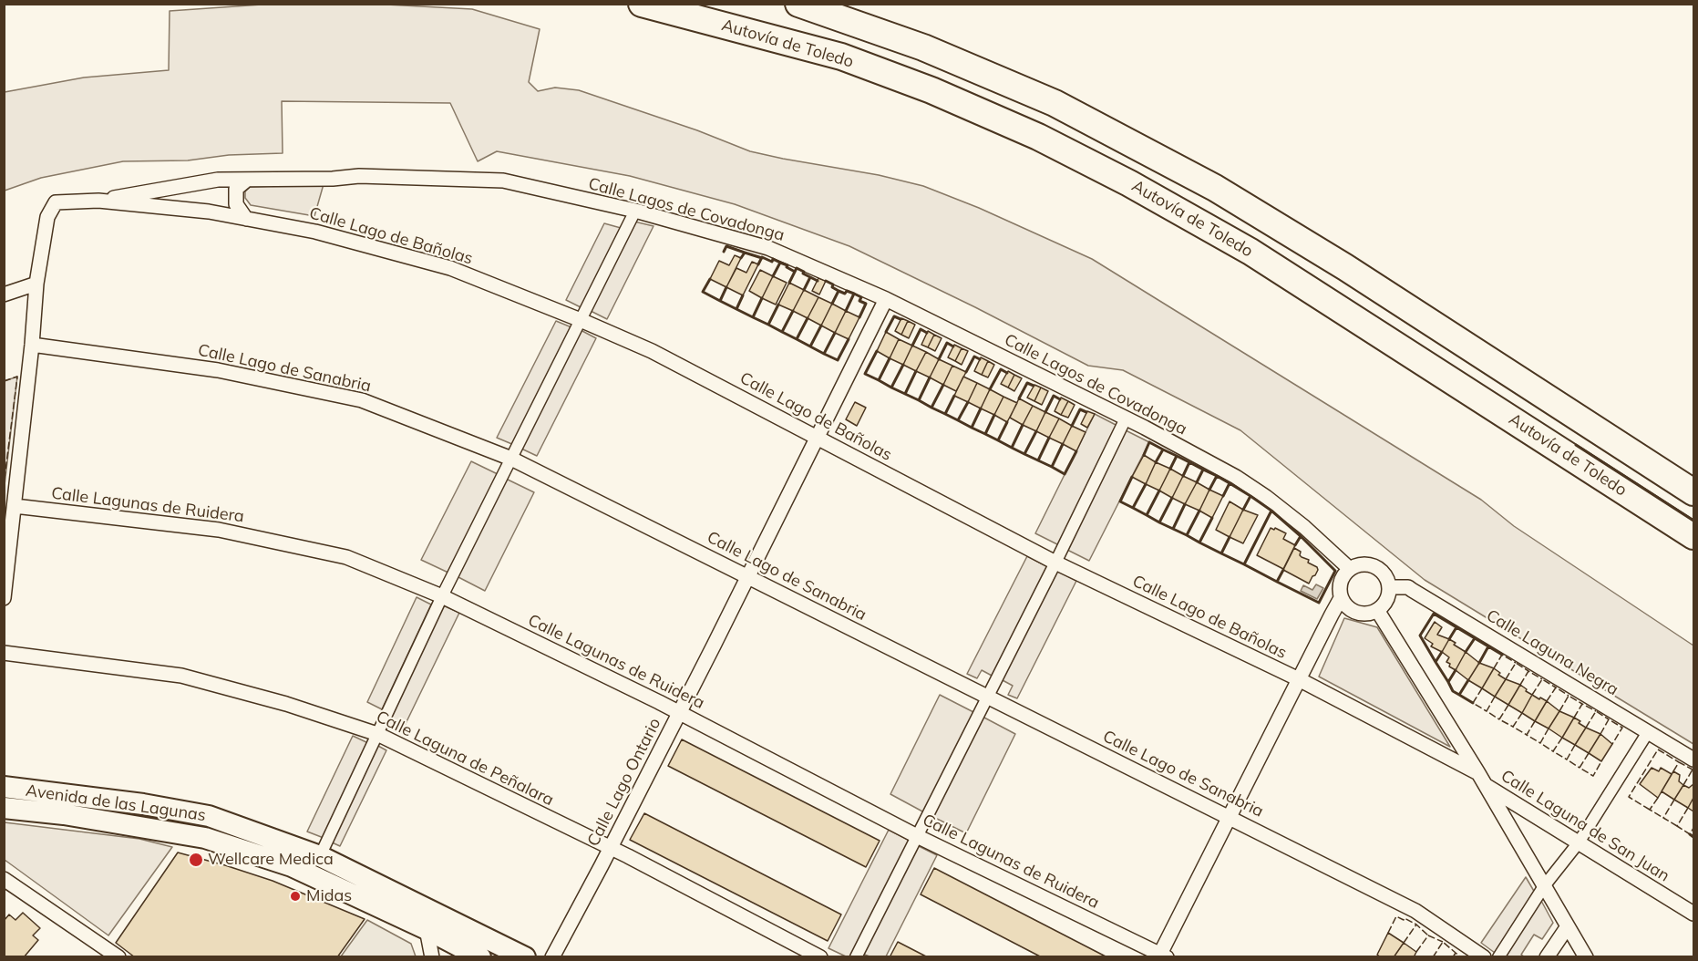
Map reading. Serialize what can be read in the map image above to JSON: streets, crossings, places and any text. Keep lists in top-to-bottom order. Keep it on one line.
{"streets":{"highway":["Autovía de Toledo"],"main road":["Avenida de las Lagunas"],"street":["Calle Lagos de Covadonga","Calle Lago de Bañolas","Calle Lago de Sanabria","Calle Lagunas de Ruidera","Calle Laguna Negra","Calle Laguna de Peñalara","Calle Lago Ontario","Calle Laguna de San Juan"]},"crossings":[["Calle Lagos de Covadonga","Calle Lago de Bañolas"],["Calle Lagos de Covadonga","Calle Laguna Negra"],["Calle Lagos de Covadonga","Calle Lago Ontario"],["Calle Lago de Bañolas","Calle Lago Ontario"],["Calle Lago de Sanabria","Calle Lago Ontario"],["Calle Lagunas de Ruidera","Calle Lago Ontario"],["Calle Laguna de Peñalara","Calle Lago Ontario"]],"places":["Wellcare Medica","Midas"]}
